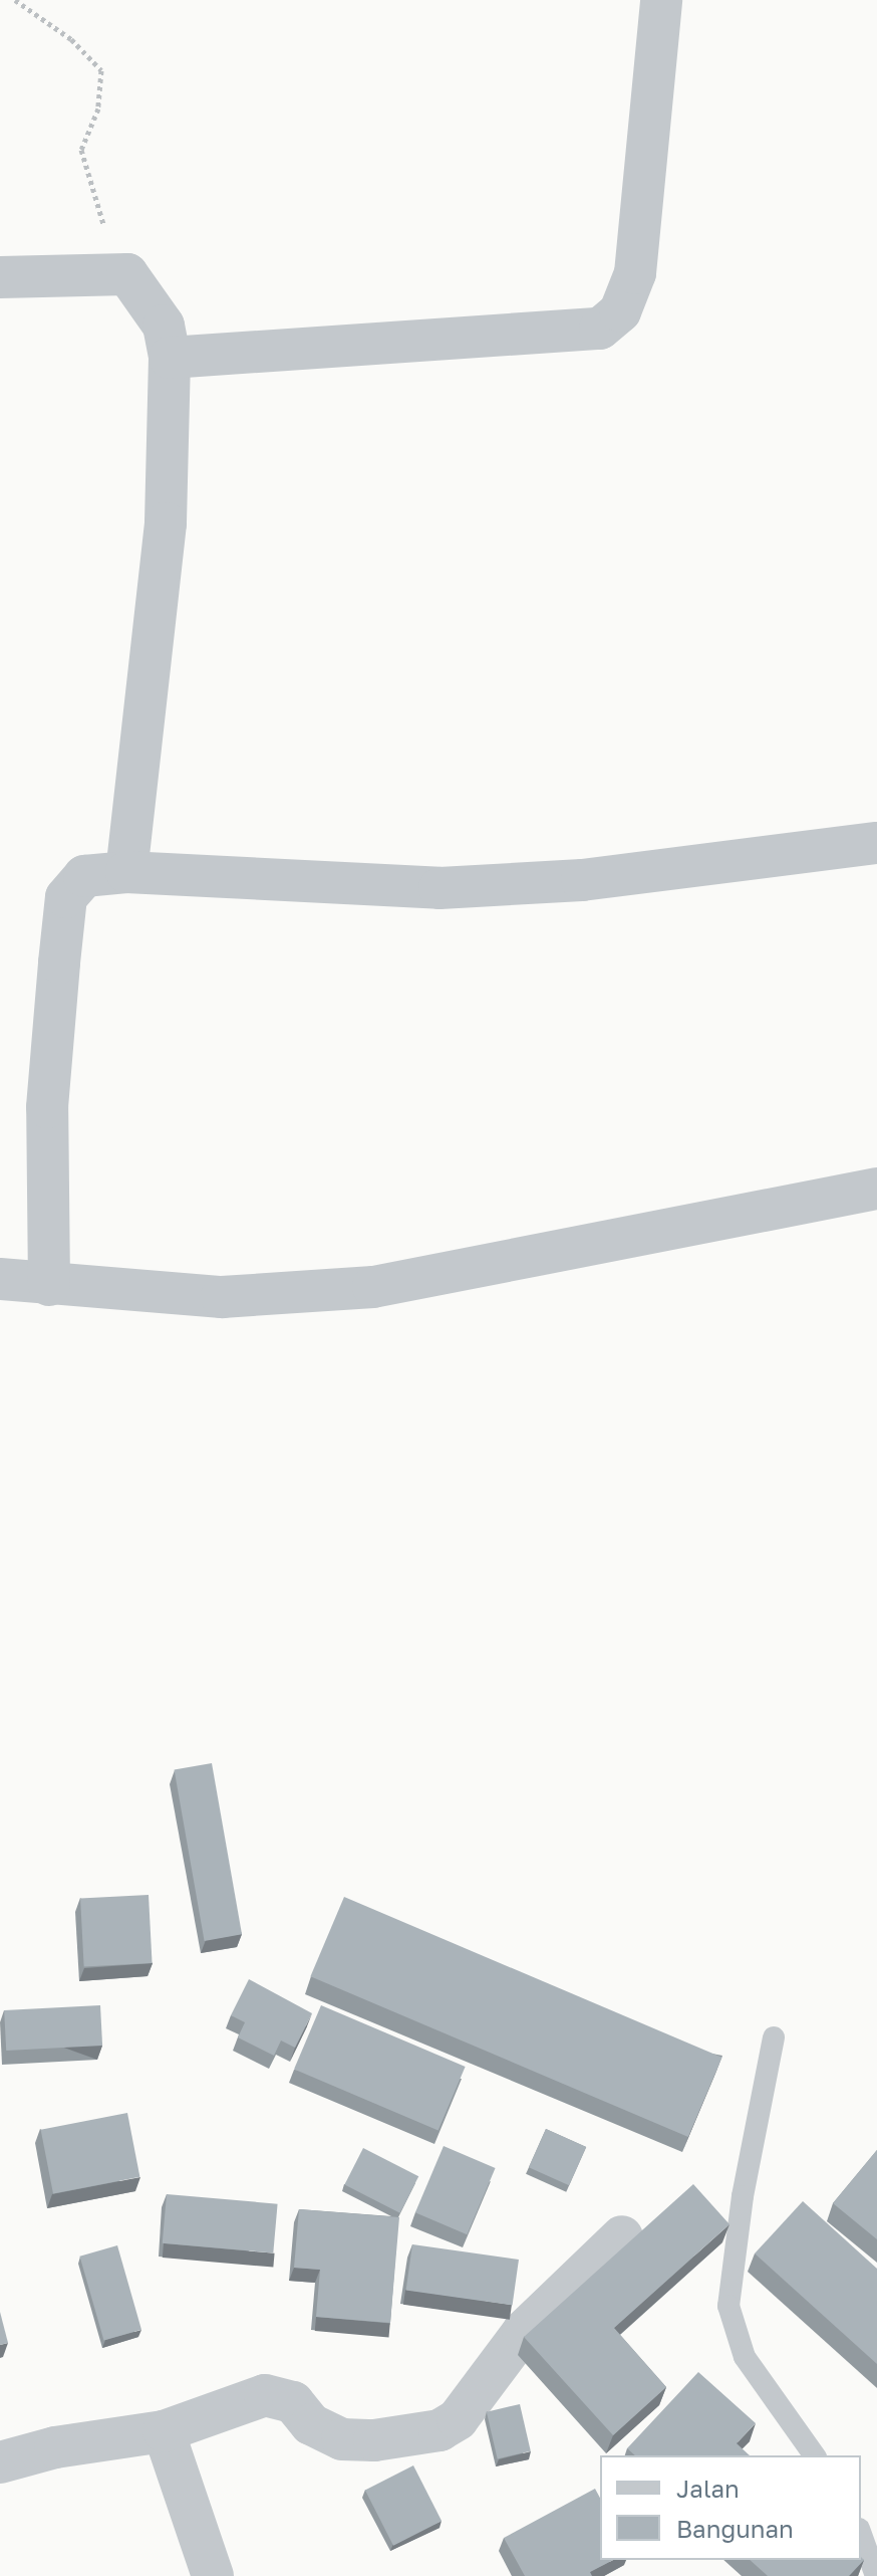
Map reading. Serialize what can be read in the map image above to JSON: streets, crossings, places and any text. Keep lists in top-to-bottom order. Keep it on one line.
{"legend":["Jalan","Bangunan"]}
